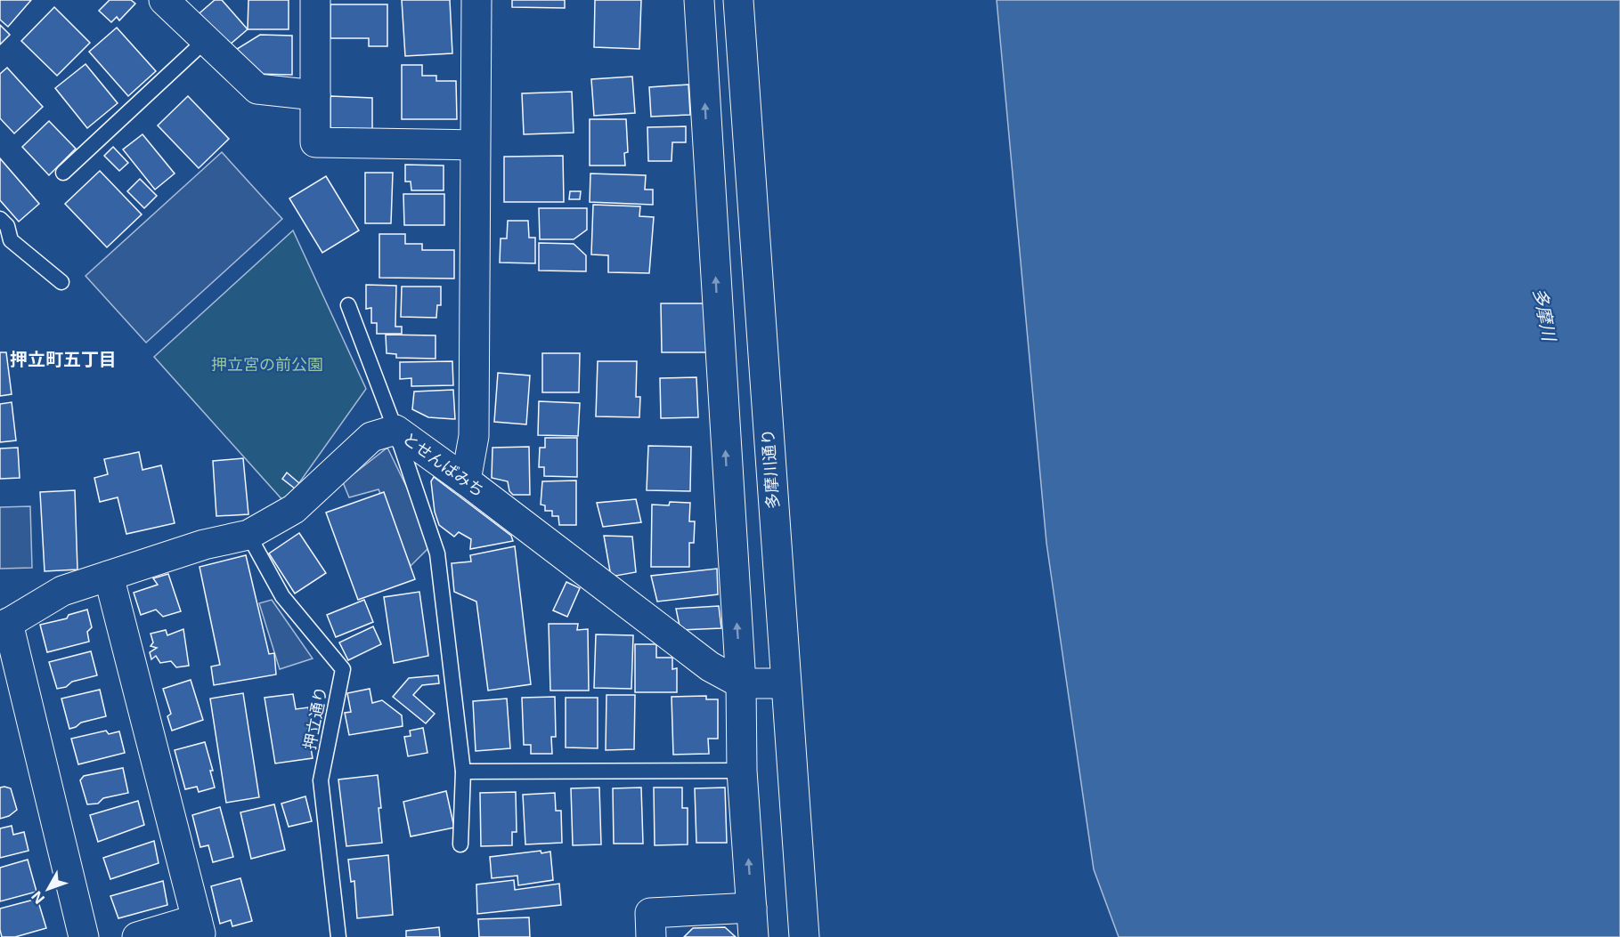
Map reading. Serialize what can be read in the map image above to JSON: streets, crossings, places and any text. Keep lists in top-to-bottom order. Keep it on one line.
{"streets":{"street":["とせんばみち","多摩川通り"],"lane":["押立通り"]},"crossings":[["とせんばみち","多摩川通り"],["とせんばみち","押立通り"]],"districts":["押立町五丁目"],"water":["多摩川"],"parks":["押立宮の前公園"],"north":"bottom left"}
